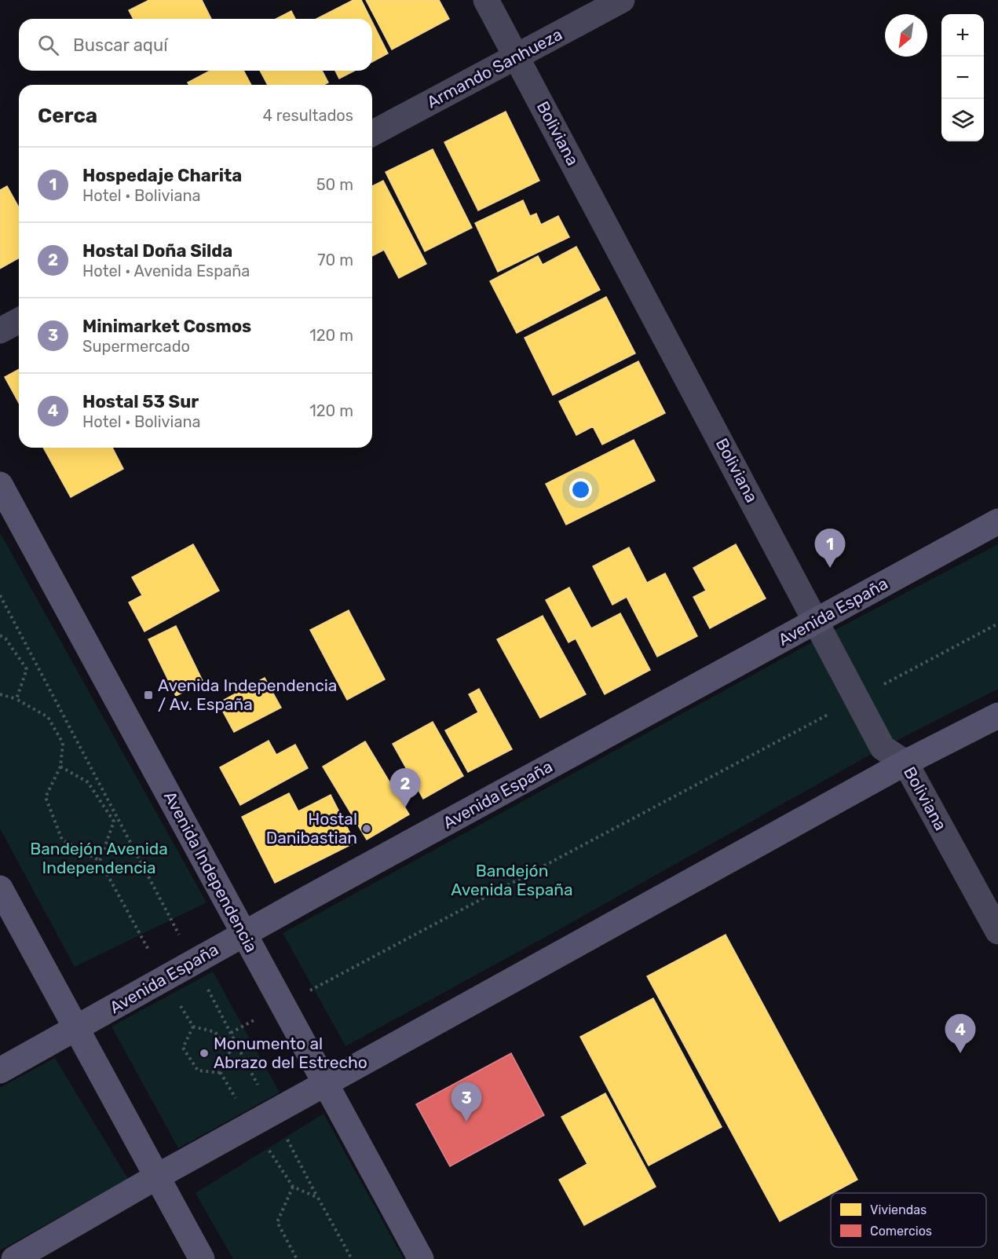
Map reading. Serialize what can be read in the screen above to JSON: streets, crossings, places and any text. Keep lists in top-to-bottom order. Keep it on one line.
{"streets":{"main road":["Avenida España","Avenida Independencia"],"street":["Armando Sanhueza","Boliviana"]},"crossings":[["Armando Sanhueza","Boliviana"],["Boliviana","Avenida España"],["Avenida España","Avenida Independencia"]],"parks":["Bandejón Avenida Independencia","Bandejón Avenida España"],"places":{"transit":["Avenida Independencia / Av. España"],"other":["Hostal Danibastian","Monumento al Abrazo del Estrecho"]},"legend":["Viviendas","Comercios"],"north":"bottom left","page":{"map_buttons":["+","−"],"search":"Buscar aquí","heading":["Cerca","4 resultados"],"list":[{"mark":"1","name":"Hospedaje Charita","note":"Hotel · Boliviana","value":"50 m"},{"mark":"2","name":"Hostal Doña Silda","note":"Hotel · Avenida España","value":"70 m"},{"mark":"3","name":"Minimarket Cosmos","note":"Supermercado","value":"120 m"},{"mark":"4","name":"Hostal 53 Sur","note":"Hotel · Boliviana","value":"120 m"}],"pins":["1","2","4","3"]}}
